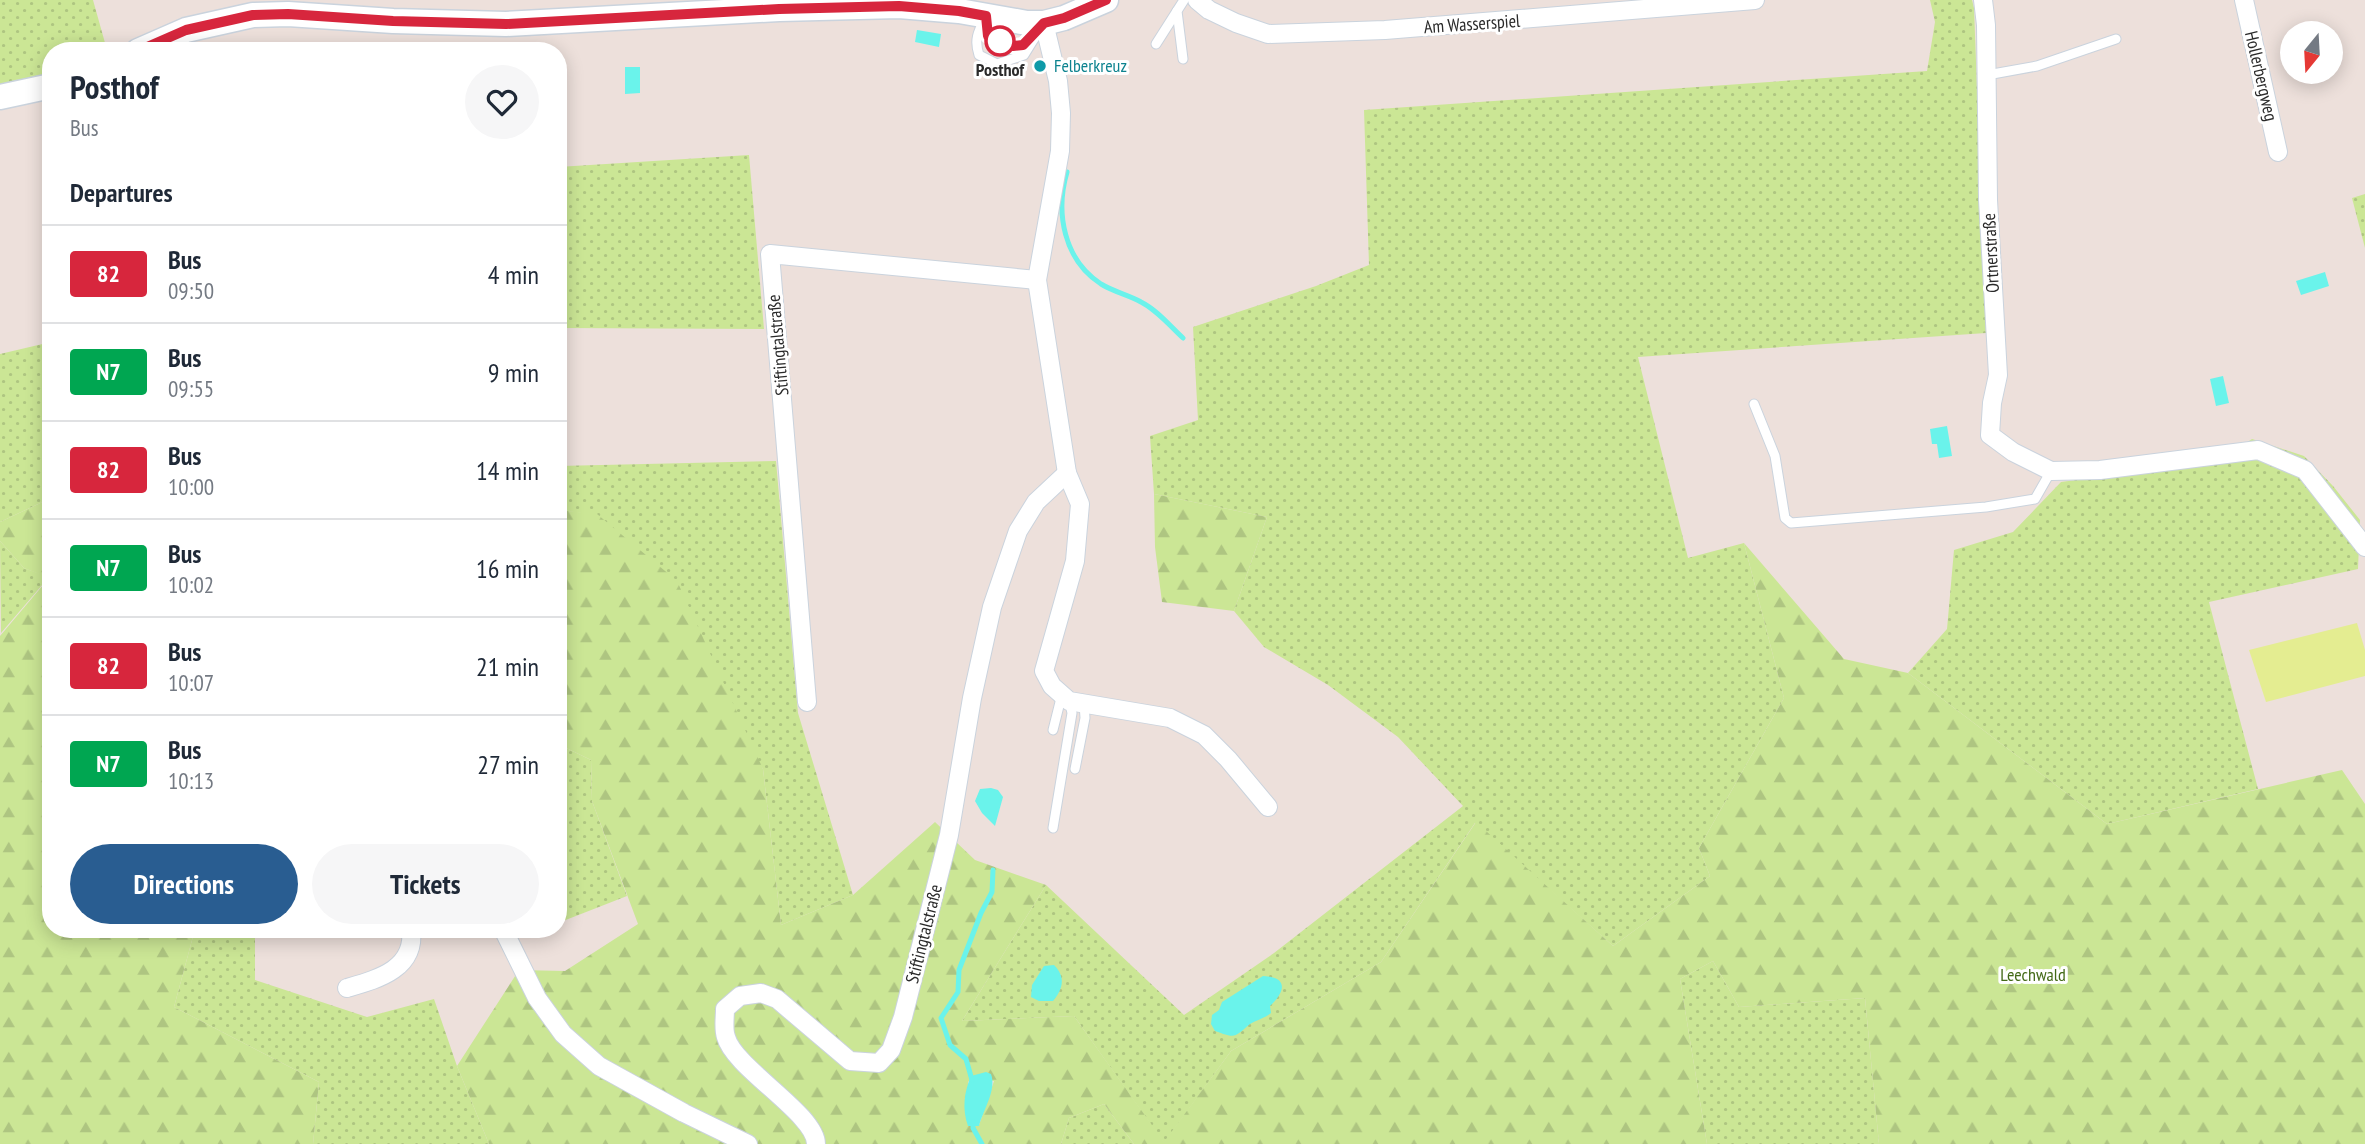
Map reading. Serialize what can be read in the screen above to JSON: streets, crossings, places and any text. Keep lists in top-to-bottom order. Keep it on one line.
{"streets":{"street":["Am Wasserspiel","Hollerbergweg","Ortnerstraße","Stiftingtalstraße"]},"parks":["Leechwald"],"places":["Posthof","Felberkreuz"],"lines":["bus line 82"],"north":"bottom","page":{"heading":[["Posthof","Bus"],"Departures"],"list":[{"mark":"82","name":"Bus","note":"09:50","value":"4 min"},{"mark":"N7","name":"Bus","note":"09:55","value":"9 min"},{"mark":"82","name":"Bus","note":"10:00","value":"14 min"},{"mark":"N7","name":"Bus","note":"10:02","value":"16 min"},{"mark":"82","name":"Bus","note":"10:07","value":"21 min"},{"mark":"N7","name":"Bus","note":"10:13","value":"27 min"}],"buttons":["Directions","Tickets"]}}
